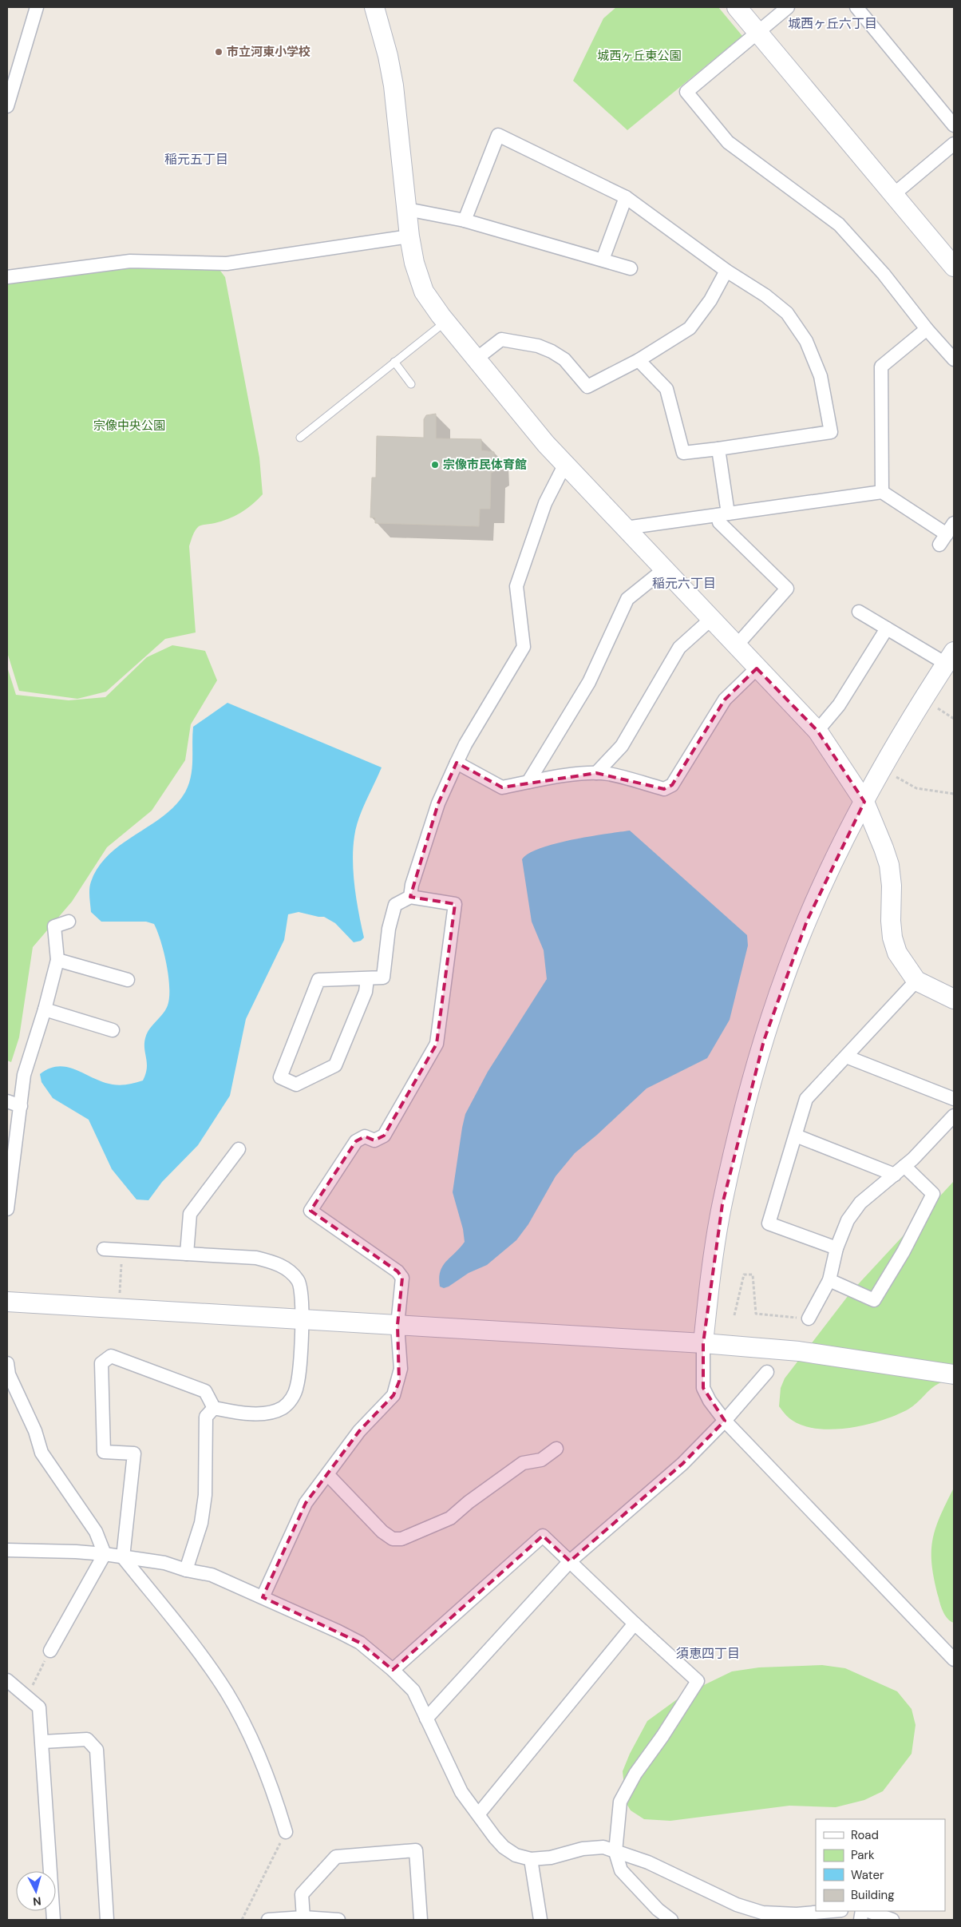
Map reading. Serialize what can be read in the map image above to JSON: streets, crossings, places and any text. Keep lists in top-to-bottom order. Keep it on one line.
{"districts":["城西ヶ丘六丁目","稲元五丁目","稲元六丁目","須恵四丁目"],"parks":["城西ヶ丘東公園","宗像中央公園"],"places":["市立河東小学校","宗像市民体育館"],"legend":["Road","Park","Water","Building"],"north":"bottom"}
